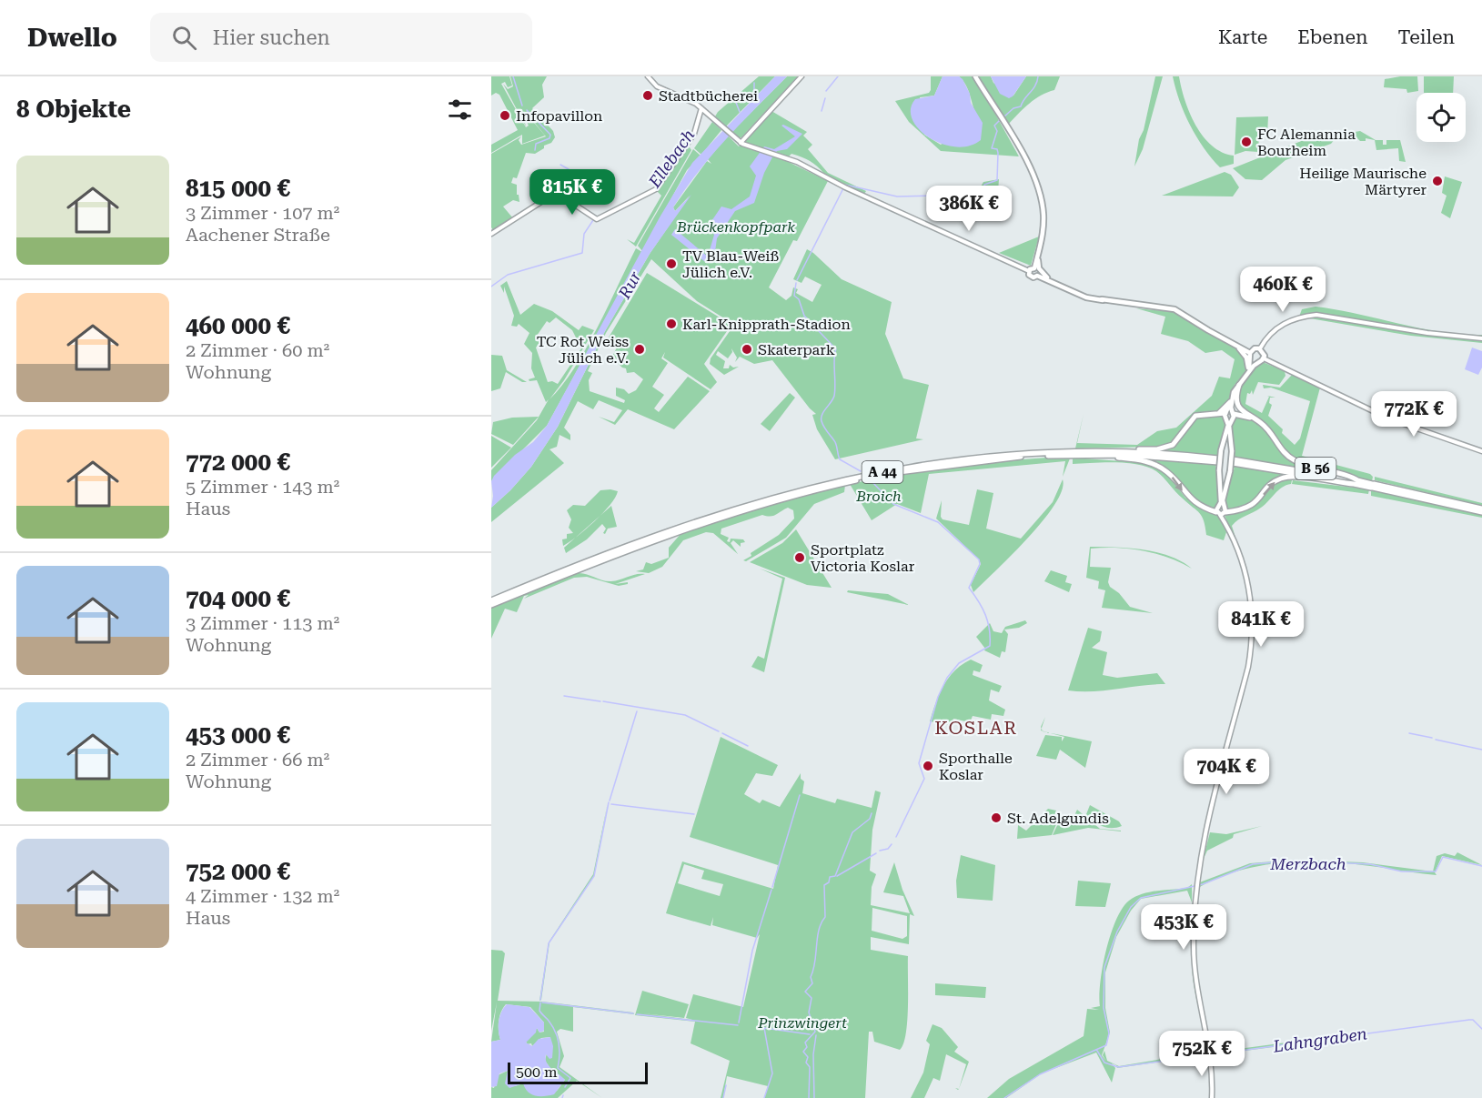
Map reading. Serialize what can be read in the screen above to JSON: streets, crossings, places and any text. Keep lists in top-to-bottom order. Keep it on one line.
{"streets":{"highway":["B 56","A 44"]},"crossings":[["B 56","A 44"]],"districts":["KOSLAR"],"water":["Ellebach","Rur","Merzbach","Lahngraben"],"parks":["Brückenkopfpark","Broich","Prinzwingert"],"places":["Stadtbücherei","Infopavillon","FC Alemannia Bourheim","Heilige Maurische Märtyrer","TV Blau-Weiß Jülich e.V.","Karl-Knipprath-Stadion","TC Rot Weiss Jülich e.V.","Skaterpark","Sportplatz Victoria Koslar","Sporthalle Koslar","St. Adelgundis"],"scale_bar":"500 m","page":{"header":"Dwello","search":"Hier suchen","nav":["Karte","Ebenen","Teilen"],"heading":"8 Objekte","list":[{"name":"815 000 €","note":"3 Zimmer · 107 m² · Aachener Straße"},{"name":"460 000 €","note":"2 Zimmer · 60 m² · Wohnung"},{"name":"772 000 €","note":"5 Zimmer · 143 m² · Haus"},{"name":"704 000 €","note":"3 Zimmer · 113 m² · Wohnung"},{"name":"453 000 €","note":"2 Zimmer · 66 m² · Wohnung"},{"name":"752 000 €","note":"4 Zimmer · 132 m² · Haus"}],"price":["815K €","386K €","460K €","772K €","841K €","704K €","453K €","752K €"],"scale":"500 m"}}
